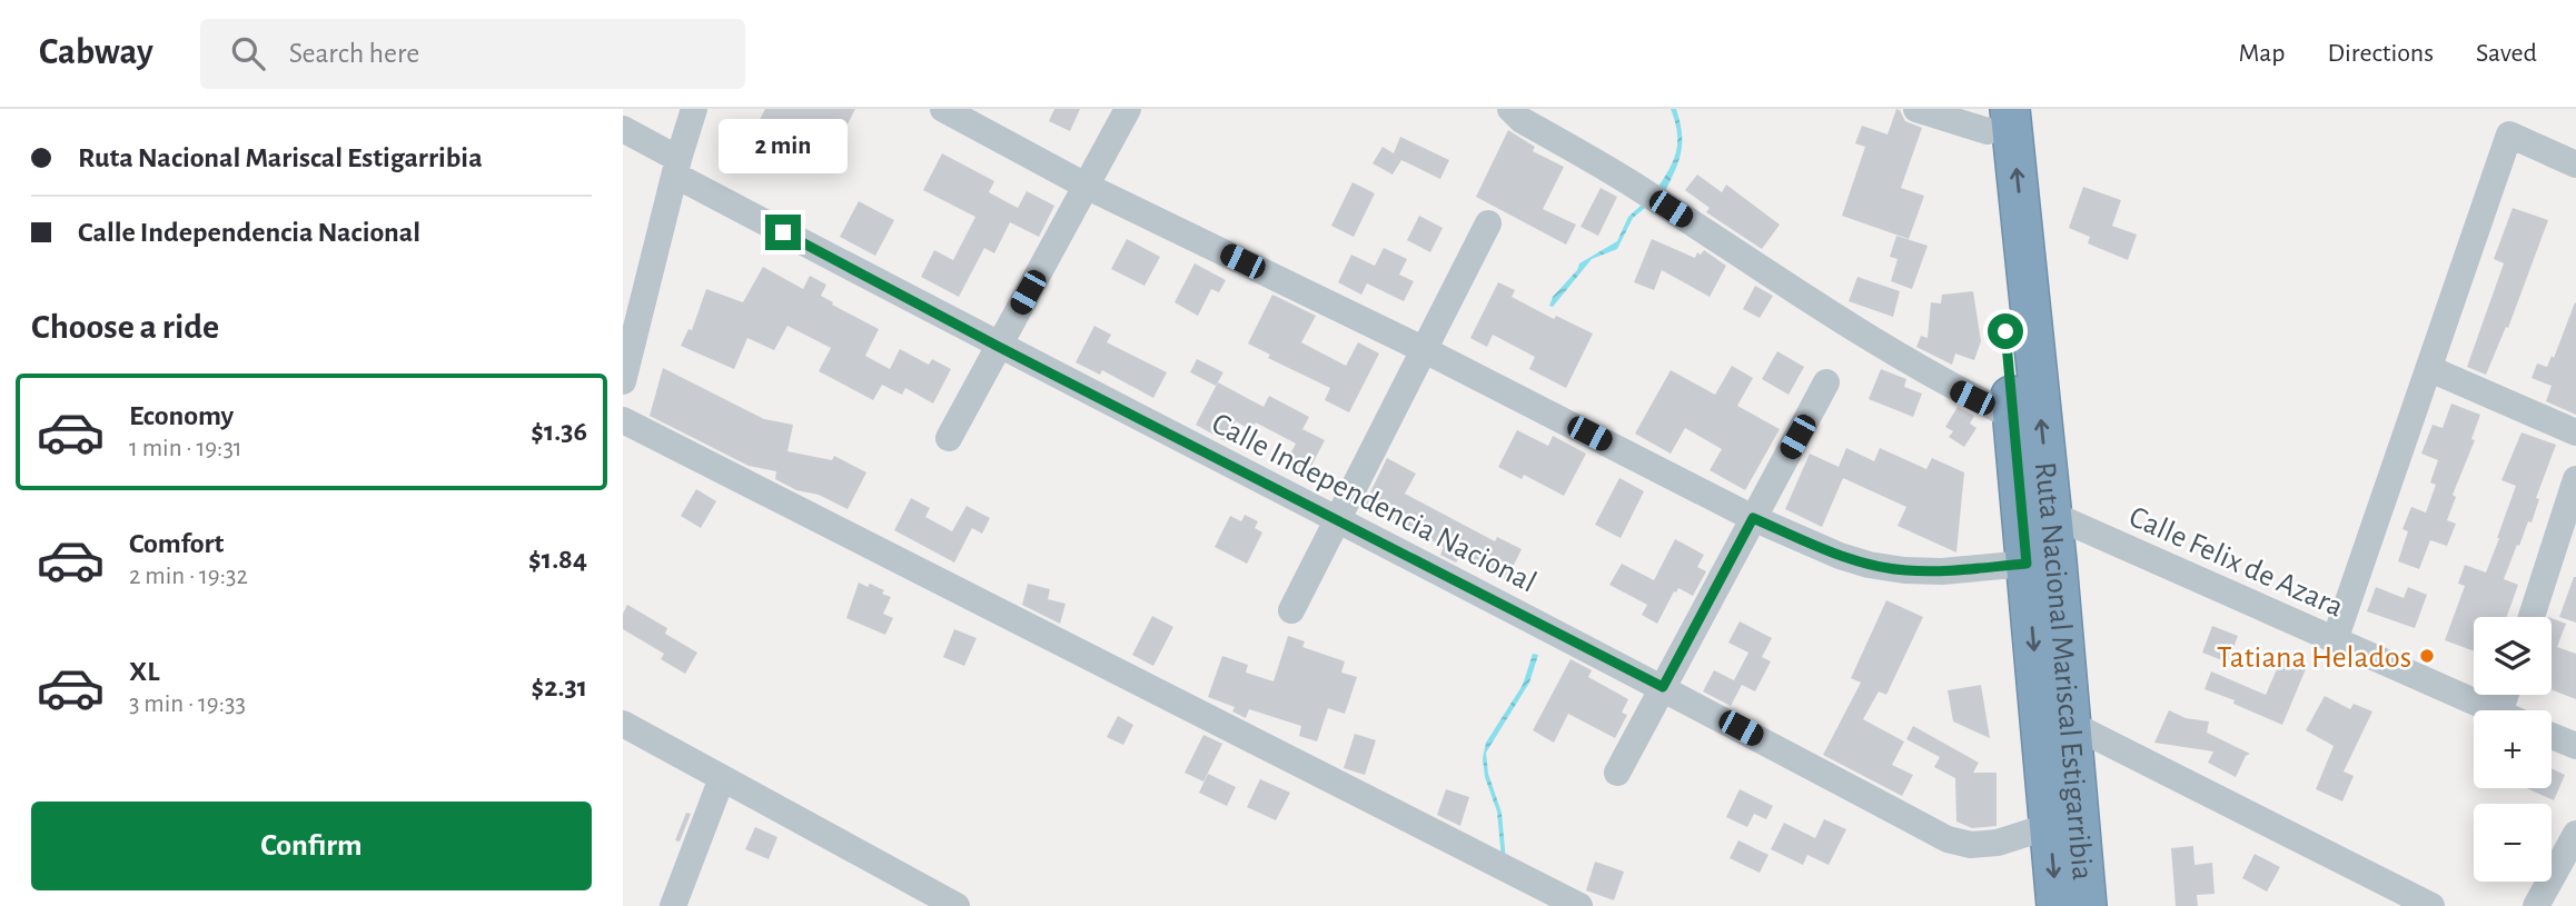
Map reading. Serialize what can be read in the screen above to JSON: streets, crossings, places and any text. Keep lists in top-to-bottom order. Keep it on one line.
{"streets":{"highway":["Ruta Nacional Mariscal Estigarribia"],"street":["Calle Independencia Nacional","Calle Felix de Azara"]},"crossings":[["Calle Independencia Nacional","Ruta Nacional Mariscal Estigarribia"],["Calle Felix de Azara","Ruta Nacional Mariscal Estigarribia"]],"places":["Tatiana Helados"],"page":{"header":"Cabway","search":"Search here","nav":["Map","Directions","Saved"],"banner":["Ruta Nacional Mariscal Estigarribia","Calle Independencia Nacional"],"bubble":"2 min","heading":"Choose a ride","list":[{"name":"Economy","note":"1 min · 19:31","value":"$1.36"},{"name":"Comfort","note":"2 min · 19:32","value":"$1.84"},{"name":"XL","note":"3 min · 19:33","value":"$2.31"}],"map_buttons":["+","−"],"buttons":"Confirm"}}
